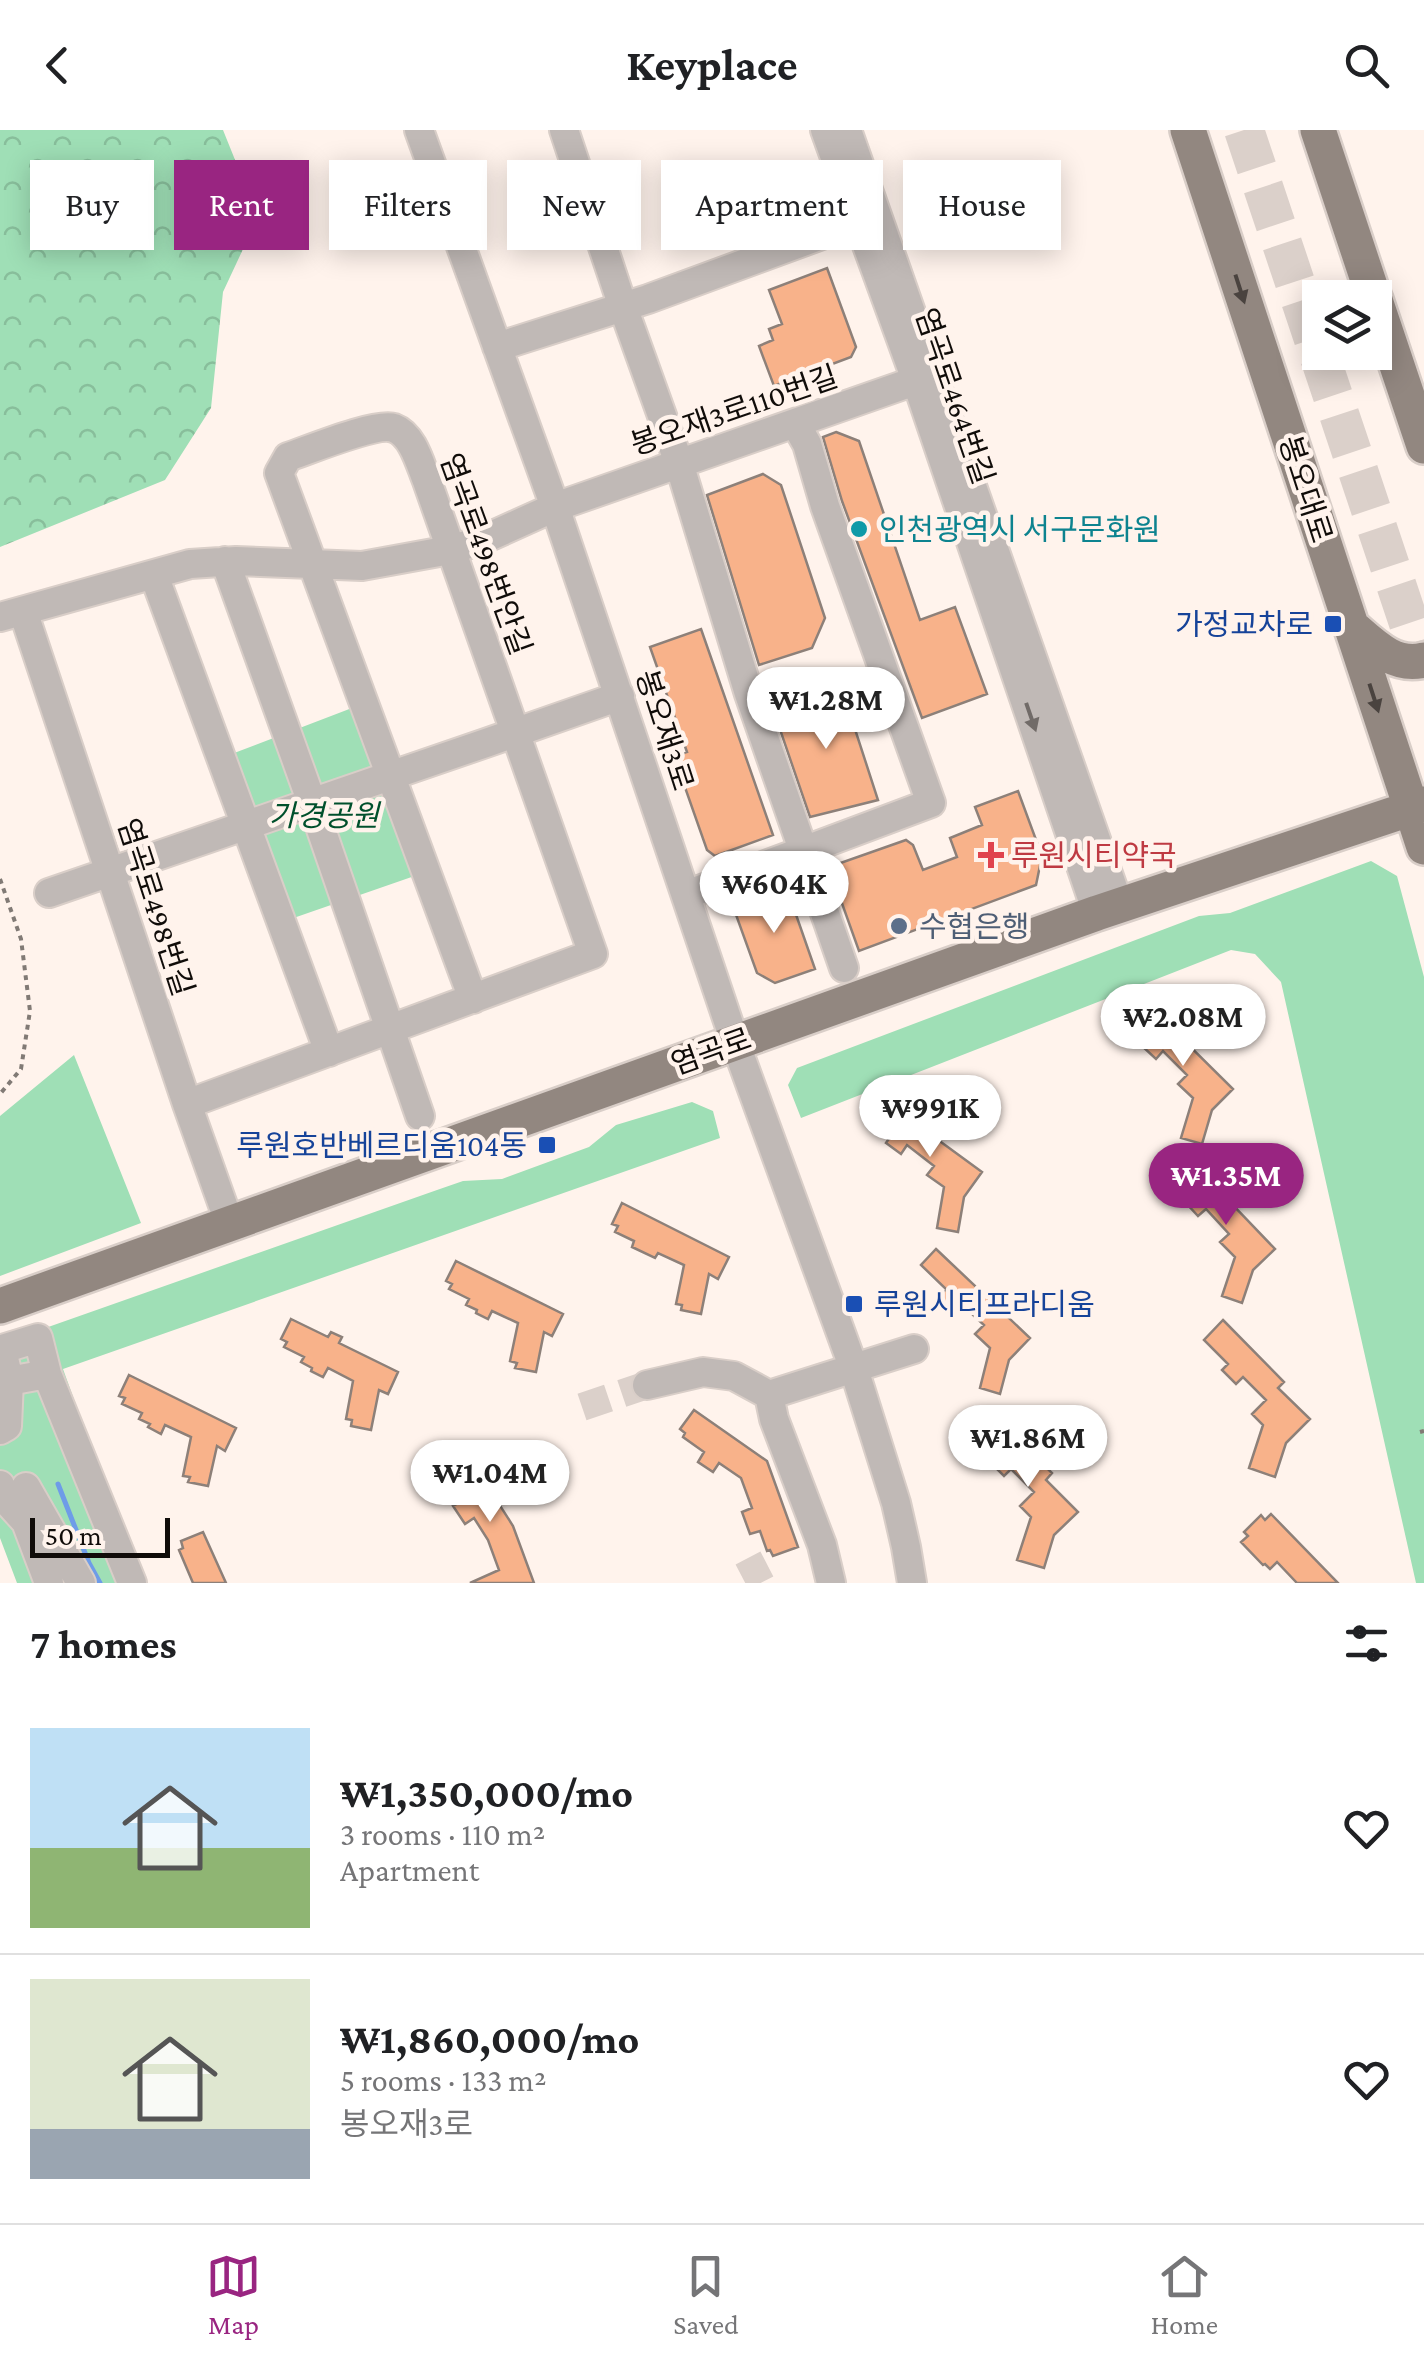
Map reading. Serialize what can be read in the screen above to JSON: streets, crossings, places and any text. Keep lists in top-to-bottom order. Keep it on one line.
{"streets":{"main road":["봉오대로","염곡로"],"street":["염곡로464번길","봉오재3로110번길","염곡로498번안길","봉오재3로","염곡로498번길"]},"crossings":[["염곡로464번길","봉오재3로110번길"],["염곡로464번길","염곡로"],["봉오재3로110번길","염곡로498번안길"],["봉오재3로110번길","봉오재3로"],["봉오재3로110번길","염곡로498번길"],["봉오대로","염곡로"],["염곡로498번안길","염곡로498번길"],["봉오재3로","염곡로"],["염곡로498번길","염곡로"]],"parks":["가경공원"],"places":{"other":["인천광역시 서구문화원","수협은행"],"transit":["가정교차로","루원호반베르디움104동","루원시티프라디움"],"health":["루원시티약국"]},"scale_bar":"50 m","page":{"header":"Keyplace","chip":["Buy","Rent","Filters","New","Apartment","House"],"price":["₩1.28M","₩604K","₩2.08M","₩991K","₩1.35M","₩1.86M","₩1.04M"],"scale":"50 m","heading":"7 homes","list":[{"name":"₩1,350,000/mo","note":"3 rooms · 110 m² · Apartment"},{"name":"₩1,860,000/mo","note":"5 rooms · 133 m² · 봉오재3로"}],"tabs":["Map","Saved","Home"]}}
